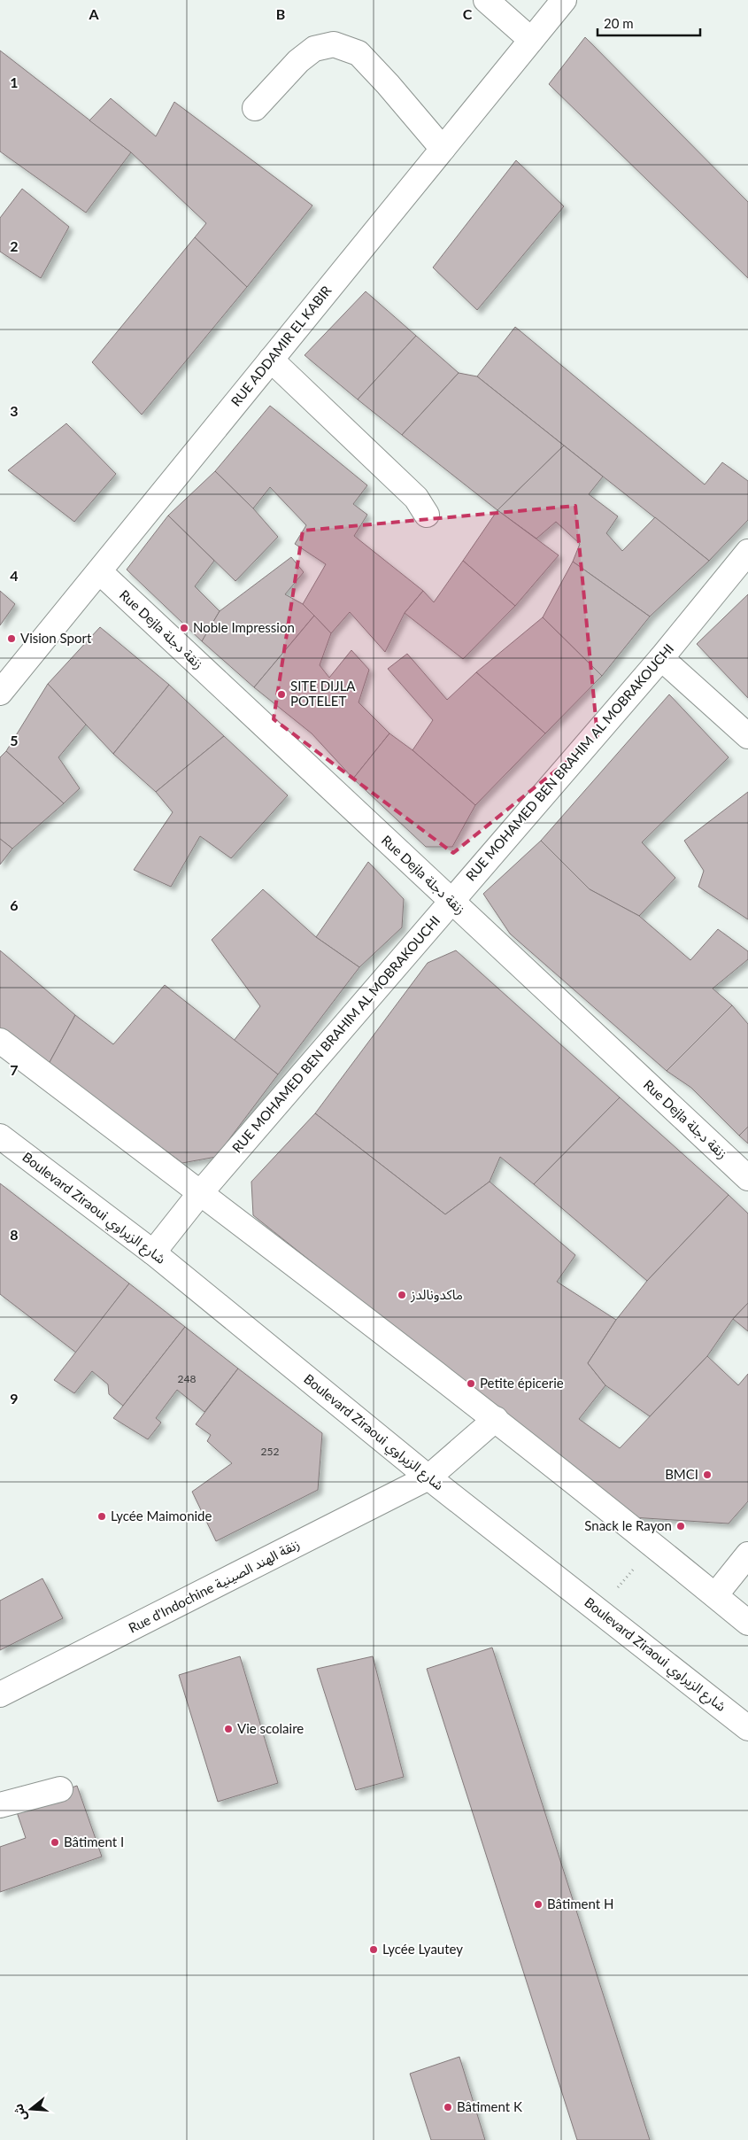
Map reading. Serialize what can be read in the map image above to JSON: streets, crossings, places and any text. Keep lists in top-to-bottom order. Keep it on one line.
{"streets":{"street":["RUE ADDAMIR EL KABIR","Rue Dejla زنقة دجلة","RUE MOHAMED BEN BRAHIM AL MOBRAKOUCHI","Boulevard Ziraoui شارع الزيراوي","Rue d'Indochine زنقة الهند الصينية"]},"crossings":[["RUE ADDAMIR EL KABIR","Rue Dejla زنقة دجلة"],["Rue Dejla زنقة دجلة","RUE MOHAMED BEN BRAHIM AL MOBRAKOUCHI"],["RUE MOHAMED BEN BRAHIM AL MOBRAKOUCHI","Boulevard Ziraoui شارع الزيراوي"],["Boulevard Ziraoui شارع الزيراوي","Rue d'Indochine زنقة الهند الصينية"]],"places":["Noble Impression","Vision Sport","SITE DIJLA POTELET","ماكدونالدز","Petite épicerie","BMCI","Lycée Maimonide","Snack le Rayon","Vie scolaire","Bâtiment I","Bâtiment H","Lycée Lyautey","Bâtiment K"],"house_numbers":["248","252"],"scale_bar":"20 m","north":"left","grid":{"columns":["A","B","C"],"rows":["1","2","3","4","5","6","7","8","9"]}}
